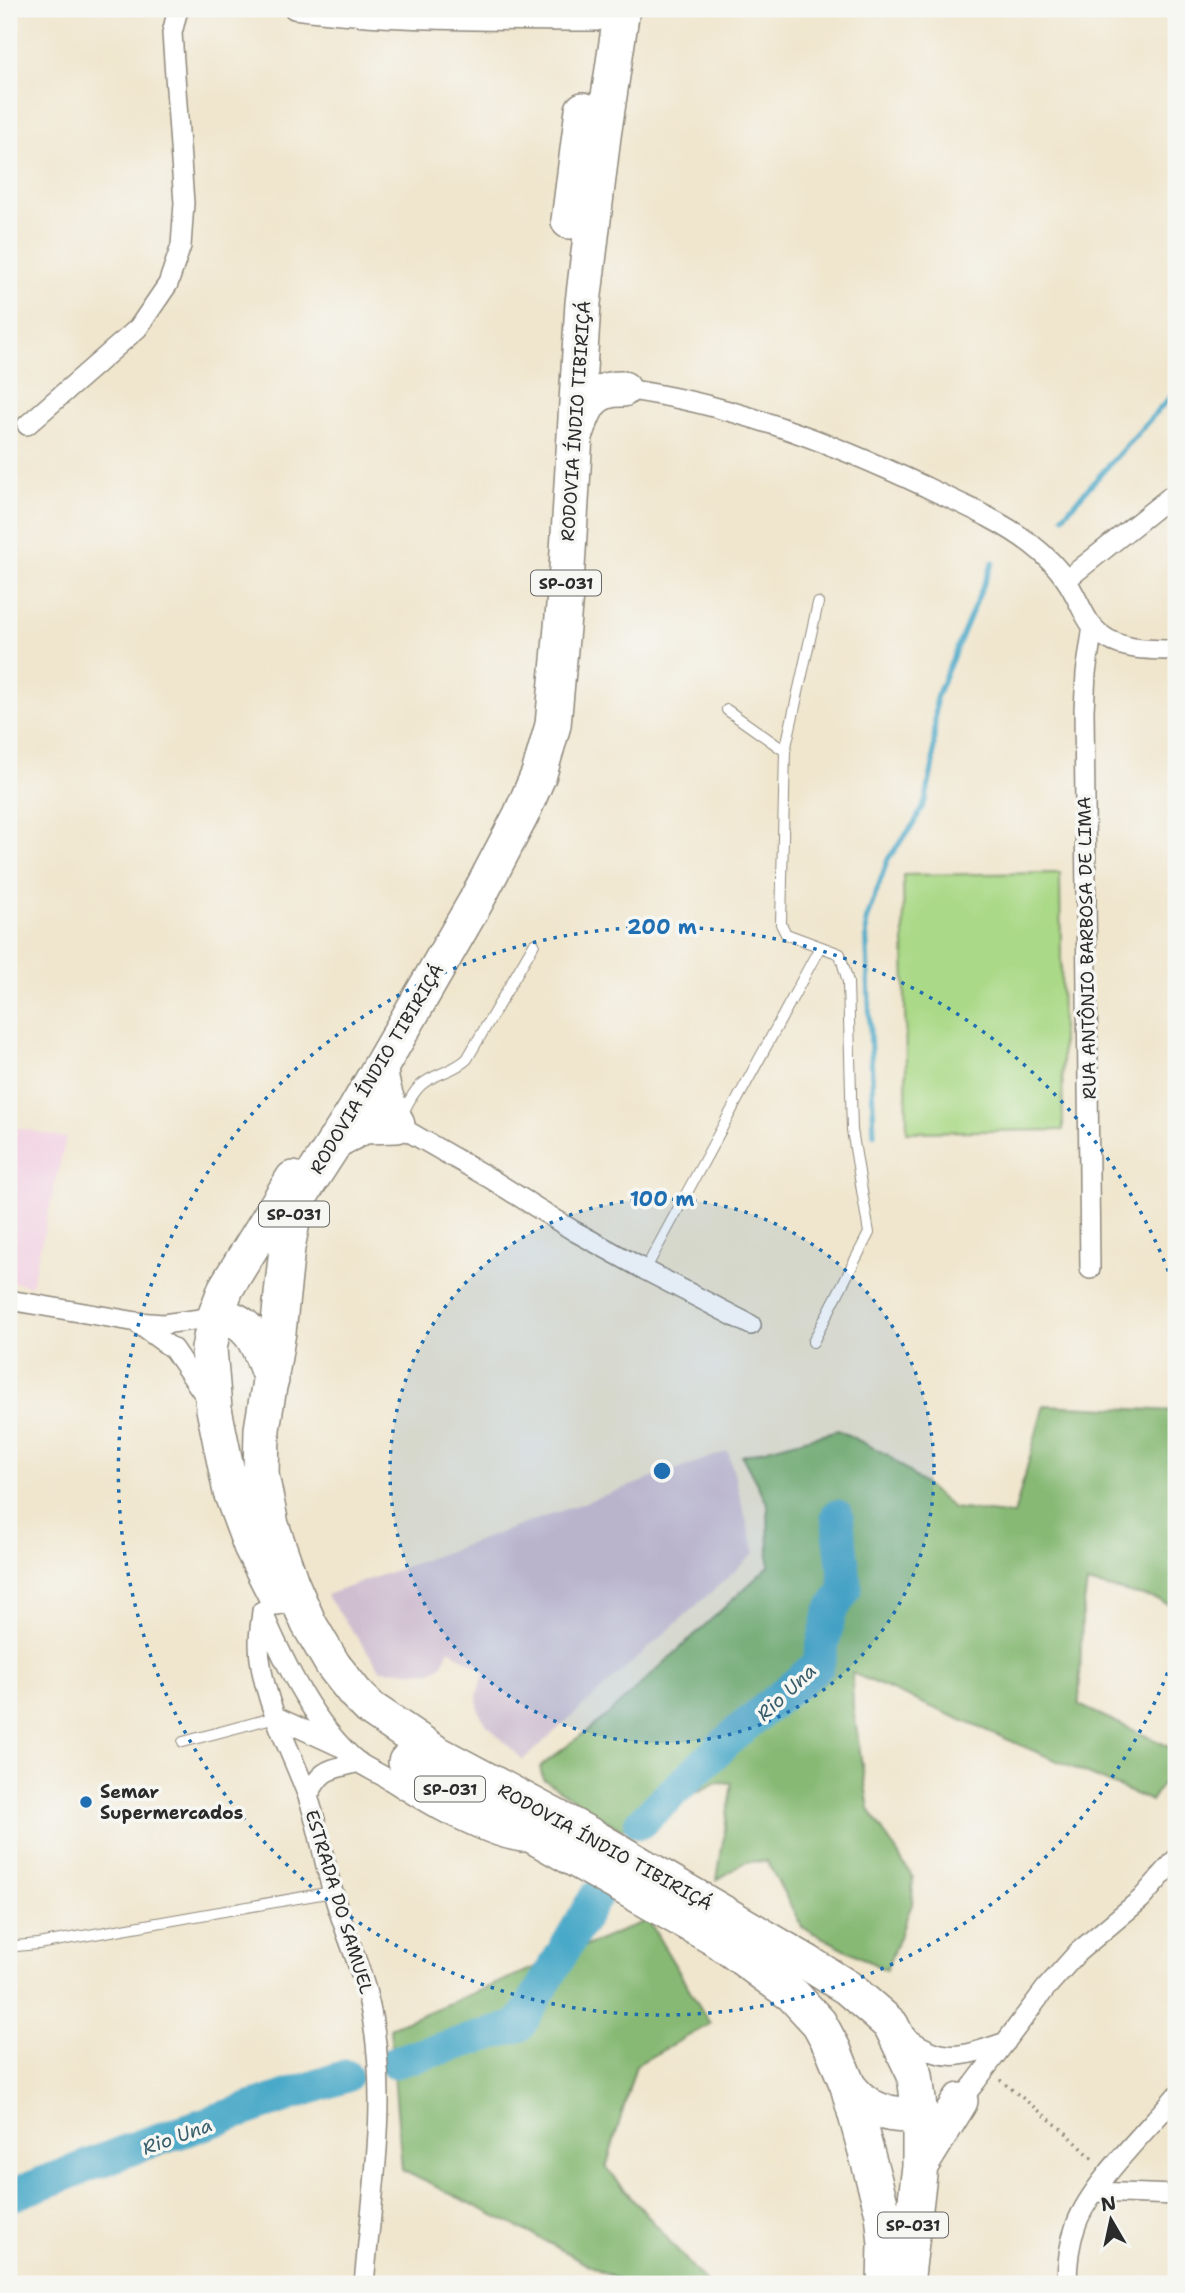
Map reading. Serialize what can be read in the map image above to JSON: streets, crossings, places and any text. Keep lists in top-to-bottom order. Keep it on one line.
{"streets":{"highway":["RODOVIA ÍNDIO TIBIRIÇÁ","SP-031"],"street":["RUA ANTÔNIO BARBOSA DE LIMA","ESTRADA DO SAMUEL"]},"water":["Rio Una"],"places":["Semar Supermercados"],"north":"top","rings":["200 m","100 m"]}
